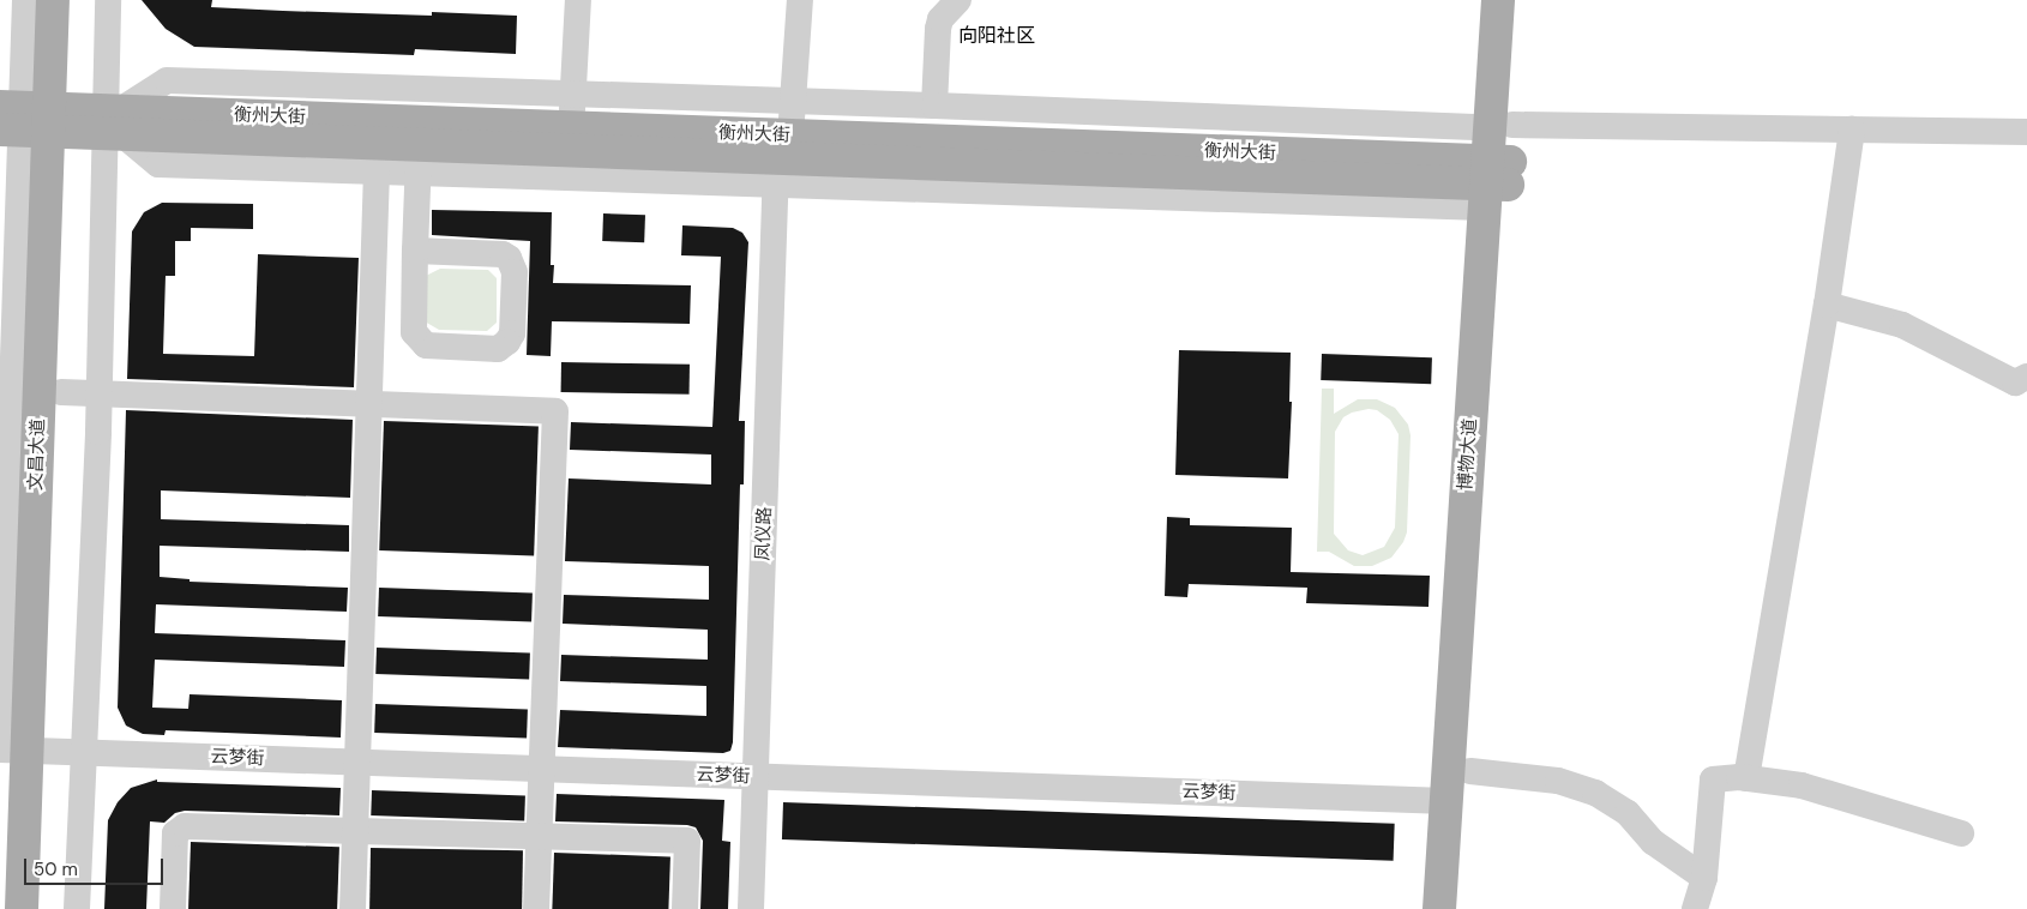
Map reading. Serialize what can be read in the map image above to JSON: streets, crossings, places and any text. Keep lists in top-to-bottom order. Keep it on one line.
{"streets":{"main road":["衡州大街","文昌大道","博物大道"],"street":["凤仪路","云梦街"]},"crossings":[["衡州大街","文昌大道"],["衡州大街","博物大道"],["衡州大街","凤仪路"],["文昌大道","云梦街"],["博物大道","云梦街"],["凤仪路","云梦街"]],"districts":["向阳社区"],"scale_bar":"50 m"}
